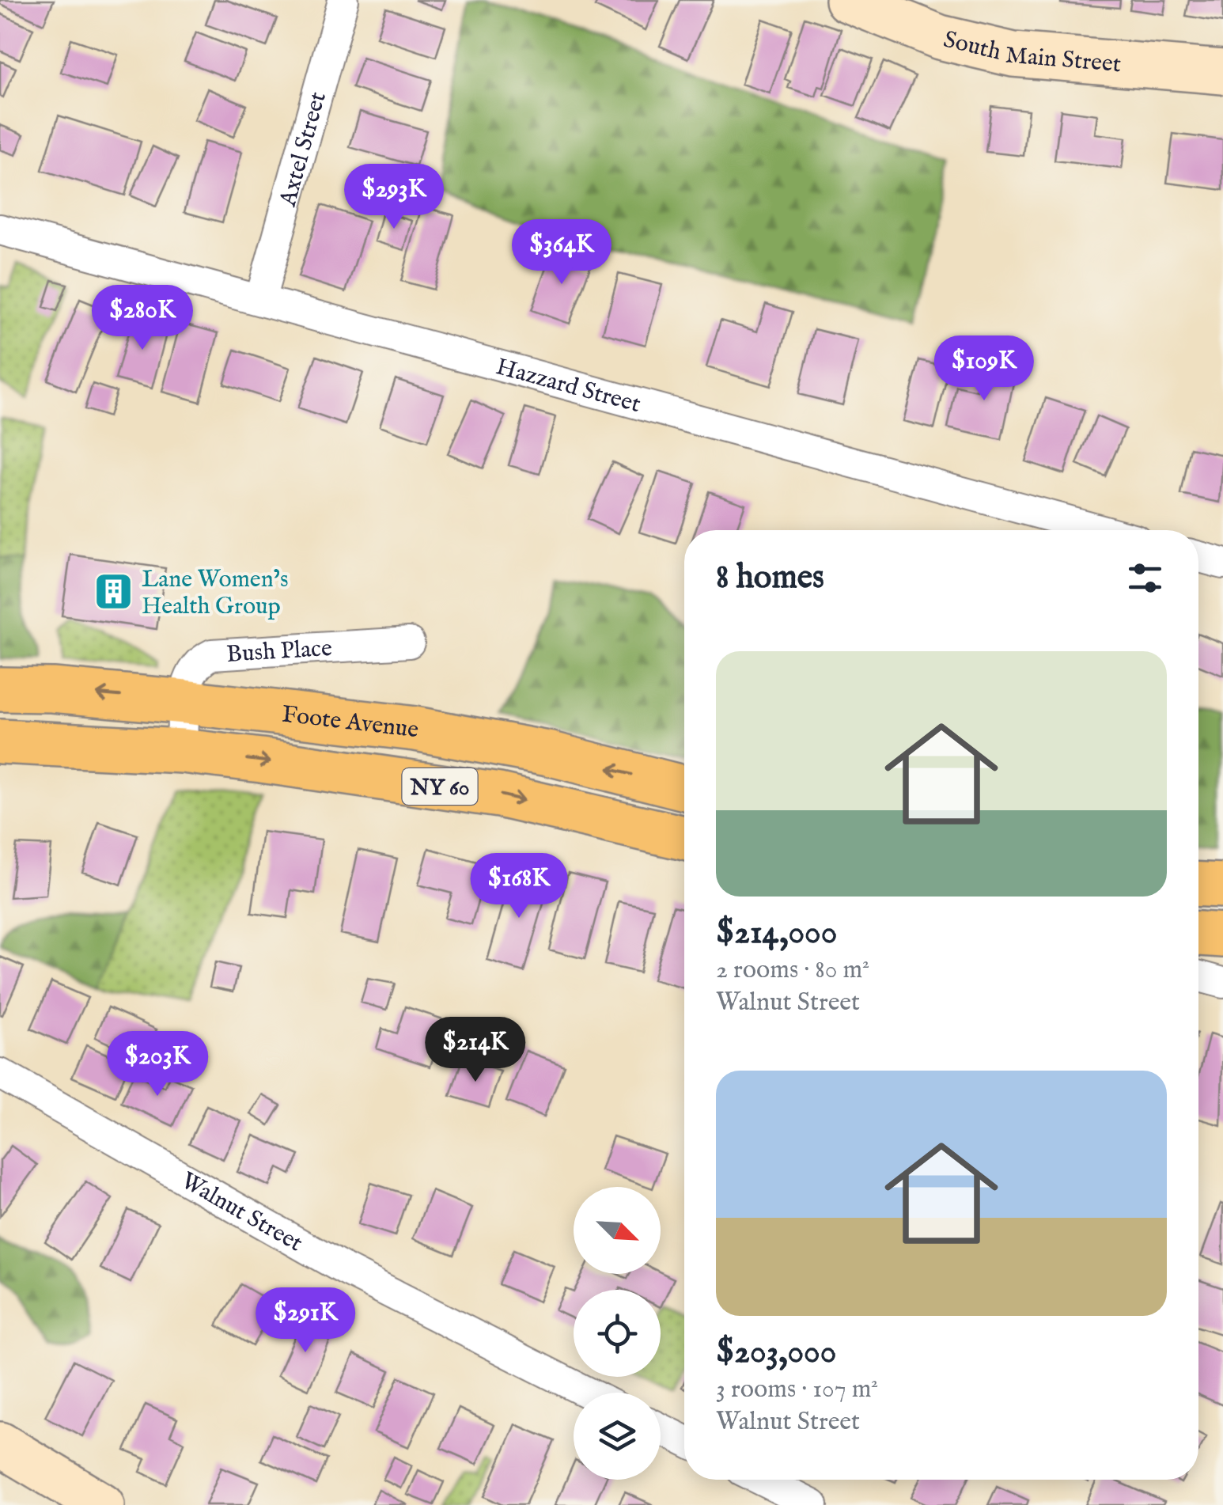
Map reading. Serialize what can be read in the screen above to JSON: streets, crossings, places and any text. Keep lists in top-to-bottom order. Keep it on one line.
{"streets":{"highway":["Foote Avenue","NY 60"],"street":["South Main Street","Axtel Street","Hazzard Street","Bush Place","Walnut Street"]},"crossings":[["Axtel Street","Hazzard Street"],["Bush Place","Foote Avenue"]],"places":{"building":["Lane Women’s Health Group"]},"north":"bottom right","page":{"price":["$293K","$364K","$280K","$109K","$168K","$214K","$203K","$291K"],"heading":"8 homes","list":[{"name":"$214,000","note":"2 rooms · 80 m² · Walnut Street"},{"name":"$203,000","note":"3 rooms · 107 m² · Walnut Street"}]}}
